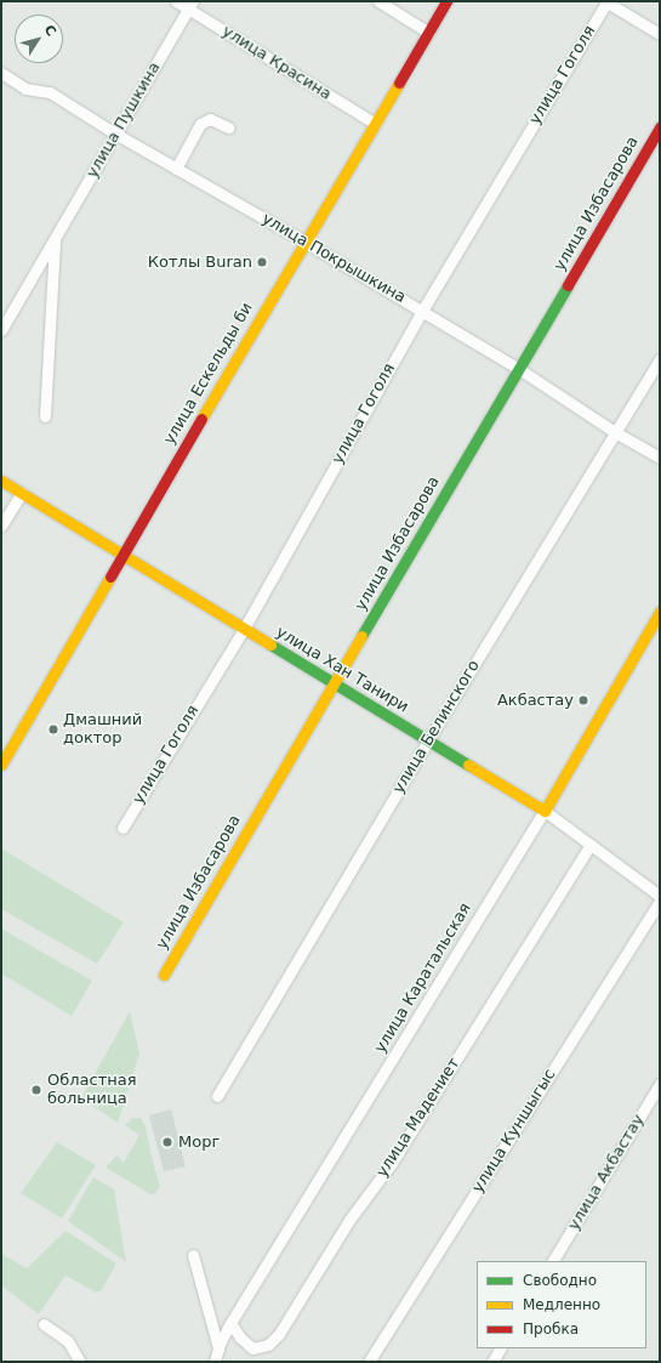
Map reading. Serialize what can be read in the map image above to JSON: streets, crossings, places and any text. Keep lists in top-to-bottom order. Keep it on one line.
{"streets":{"street":["улица Красина","улица Гоголя","улица Пушкина","улица Избасарова","улица Покрышкина","улица Ескельды би","улица Хан Танири","улица Белинского","улица Каратальская","улица Мадениет","улица Куншыгыс","улица Акбастау"]},"crossings":[["улица Красина","улица Пушкина"],["улица Красина","улица Ескельды би"],["улица Гоголя","улица Покрышкина"],["улица Гоголя","улица Хан Танири"],["улица Пушкина","улица Покрышкина"],["улица Избасарова","улица Покрышкина"],["улица Избасарова","улица Хан Танири"],["улица Покрышкина","улица Ескельды би"],["улица Покрышкина","улица Белинского"],["улица Ескельды би","улица Хан Танири"],["улица Хан Танири","улица Белинского"],["улица Хан Танири","улица Каратальская"],["улица Хан Танири","улица Мадениет"],["улица Каратальская","улица Мадениет"]],"places":["Котлы Buran","Акбастау","Дмашний доктор","Областная больница","Морг"],"legend":["Свободно","Медленно","Пробка"],"north":"top right"}
